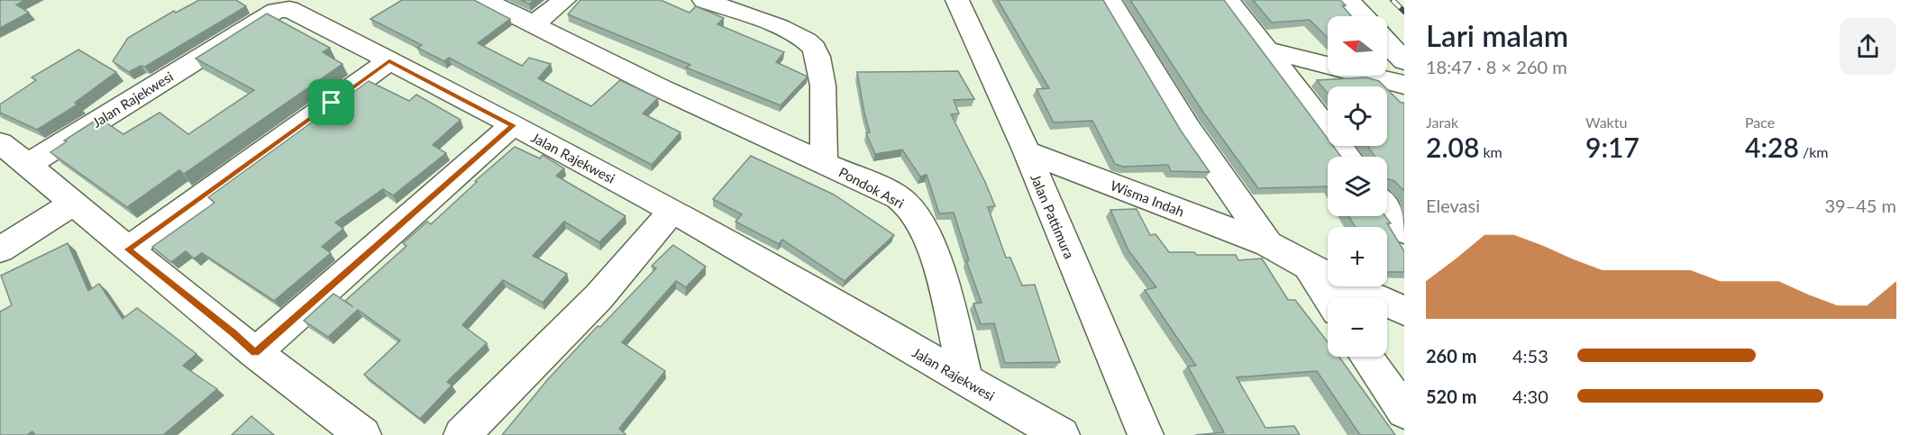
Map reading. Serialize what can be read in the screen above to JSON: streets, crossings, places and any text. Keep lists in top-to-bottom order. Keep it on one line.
{"streets":{"street":["Jalan Rajekwesi","Pondok Asri","Wisma Indah","Jalan Pattimura"]},"crossings":[["Jalan Rajekwesi","Pondok Asri"],["Wisma Indah","Jalan Pattimura"]],"north":"left","page":{"heading":["Lari malam","18:47 · 8 × 260 m"],"map_buttons":["+","−"],"stats":[["Jarak","2.08 km"],["Waktu","9:17"],["Pace","4:28 /km"]],"chart":["Elevasi","39–45 m"],"list":[{"name":"260 m","note":"4:53"},{"name":"520 m","note":"4:30"}]}}
